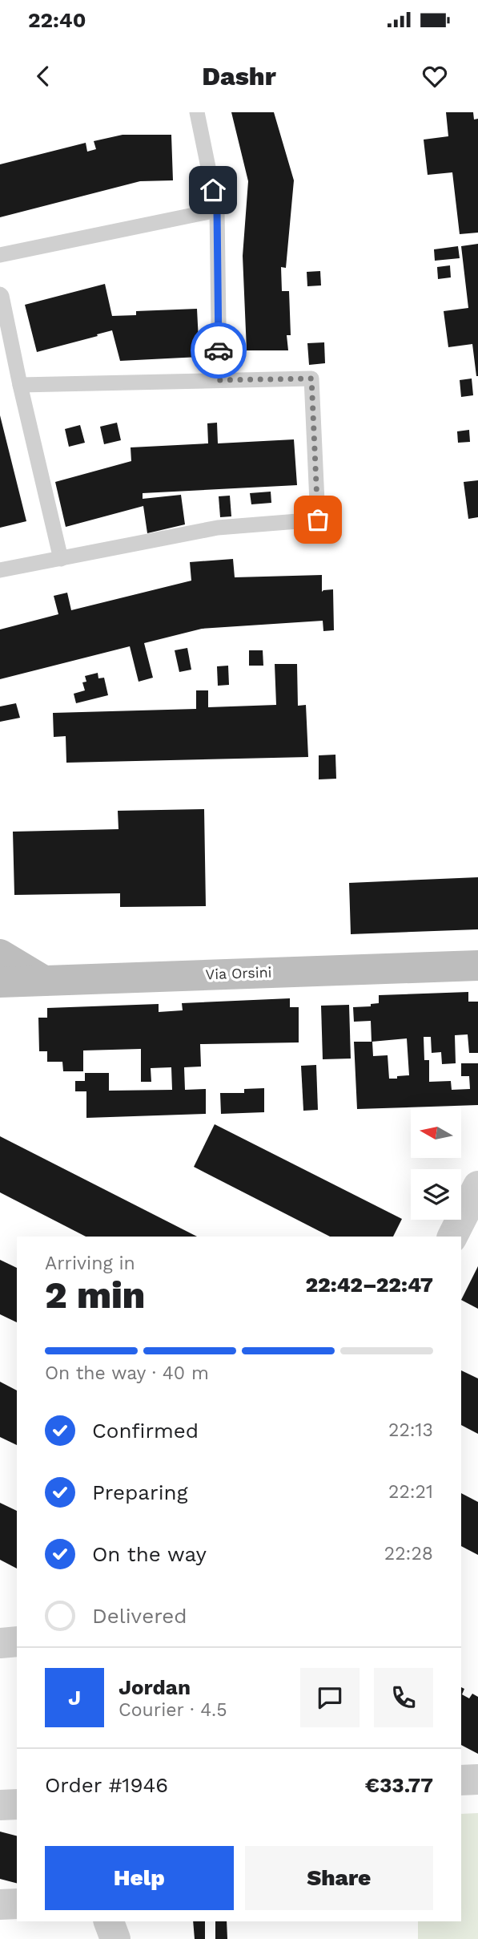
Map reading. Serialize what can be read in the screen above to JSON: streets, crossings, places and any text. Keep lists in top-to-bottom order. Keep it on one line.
{"streets":{"main road":["Via Orsini"]},"north":"left","page":{"status":"22:40","header":"Dashr","heading":["2 min","Arriving in","22:42–22:47"],"panel":["Jordan","Courier · 4.5","Order #1946","€33.77"],"bar":"On the way · 40 m","list":[["Confirmed","22:13"],["Preparing","22:21"],["On the way","22:28"],"Delivered"],"round":"J","buttons":["Help","Share"]}}
